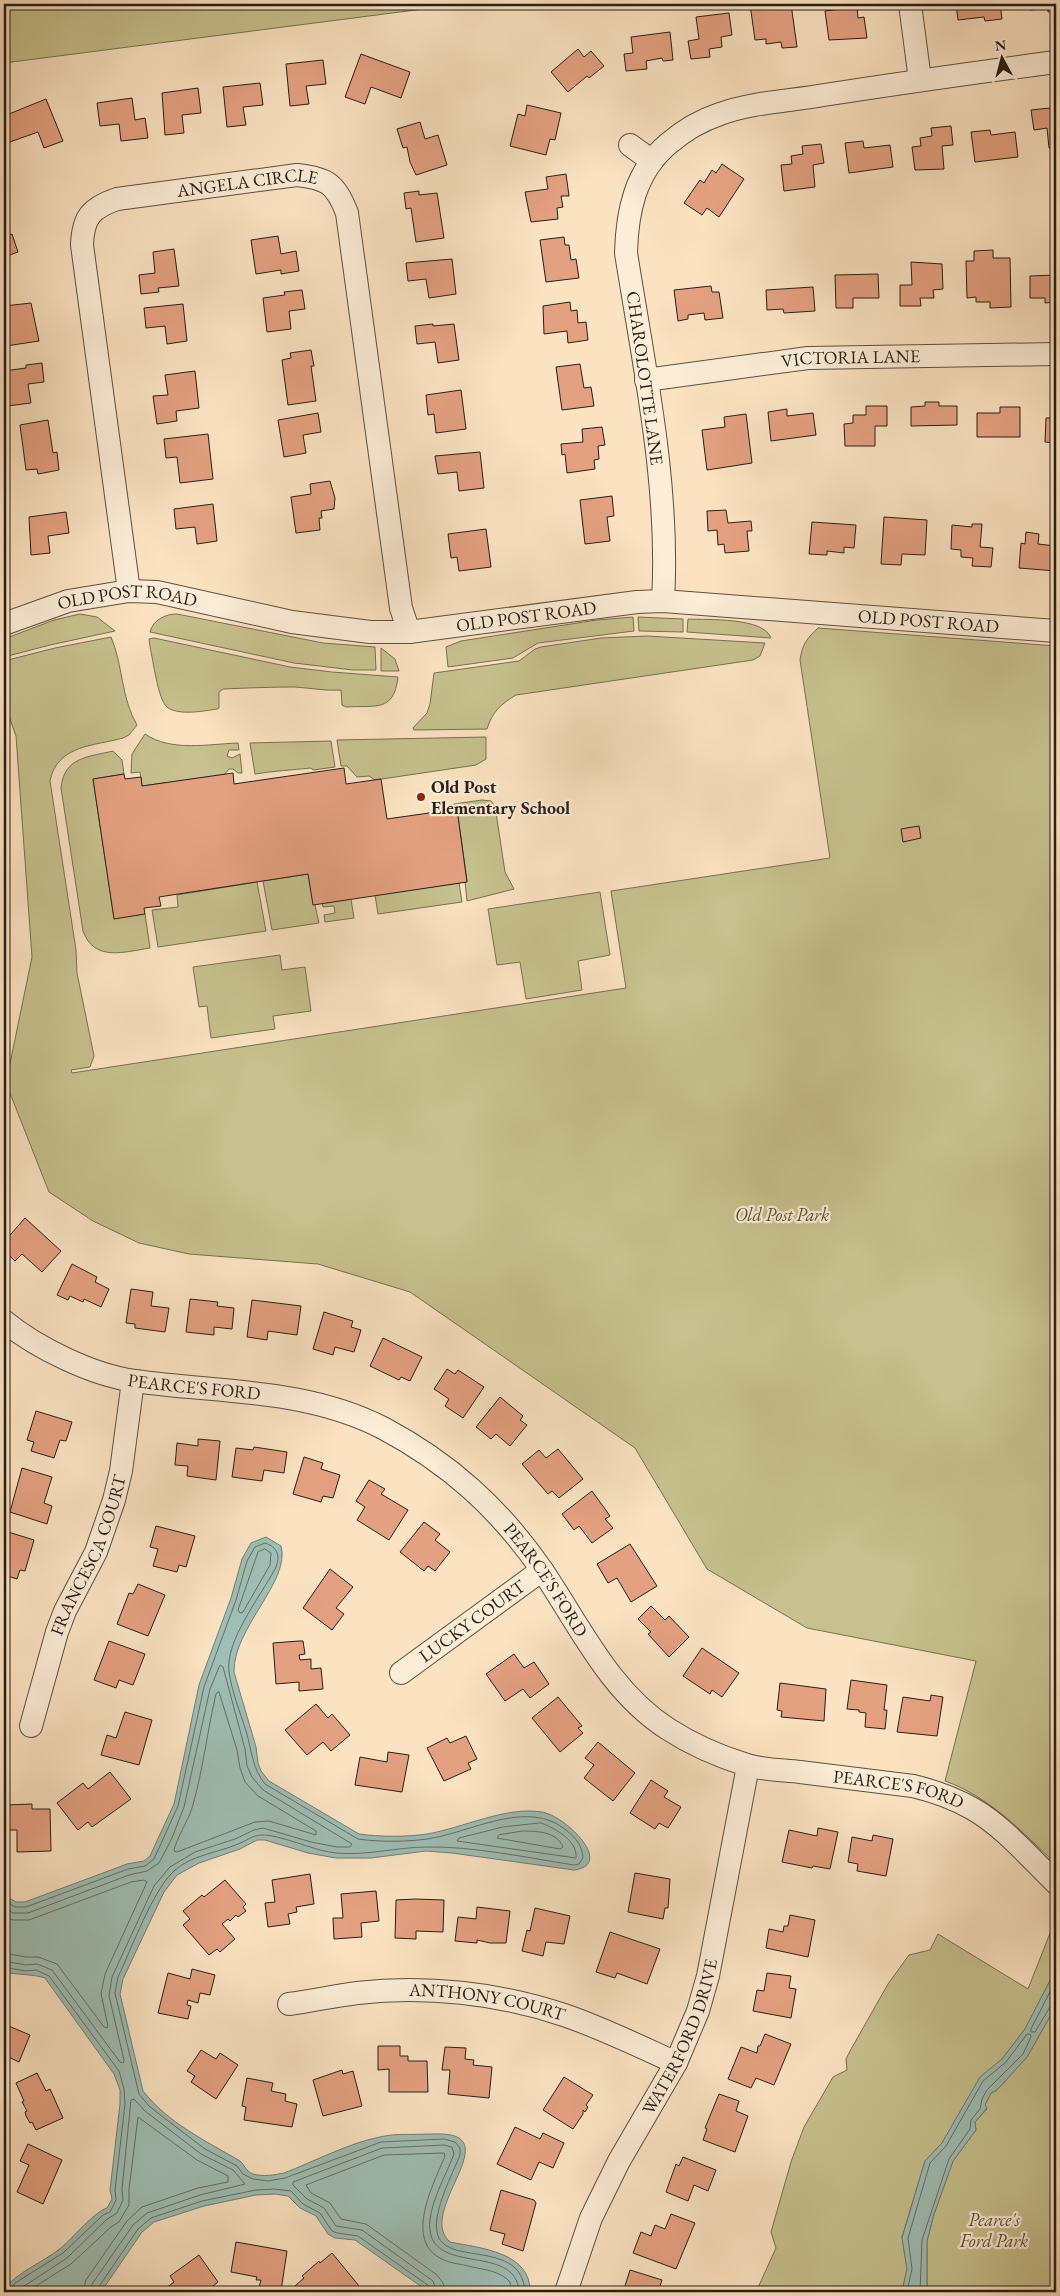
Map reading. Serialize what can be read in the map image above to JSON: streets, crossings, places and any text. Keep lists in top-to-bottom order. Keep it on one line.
{"streets":{"street":["ANGELA CIRCLE","VICTORIA LANE","CHAROLOTTE LANE","OLD POST ROAD","PEARCE'S FORD","FRANCESCA COURT","LUCKY COURT","ANTHONY COURT","WATERFORD DRIVE"]},"crossings":[["ANGELA CIRCLE","OLD POST ROAD"],["VICTORIA LANE","CHAROLOTTE LANE"],["CHAROLOTTE LANE","OLD POST ROAD"],["PEARCE'S FORD","FRANCESCA COURT"],["PEARCE'S FORD","LUCKY COURT"],["PEARCE'S FORD","WATERFORD DRIVE"],["ANTHONY COURT","WATERFORD DRIVE"]],"parks":["Old Post Park","Pearce's Ford Park"],"places":["Old Post Elementary School"],"north":"top"}
